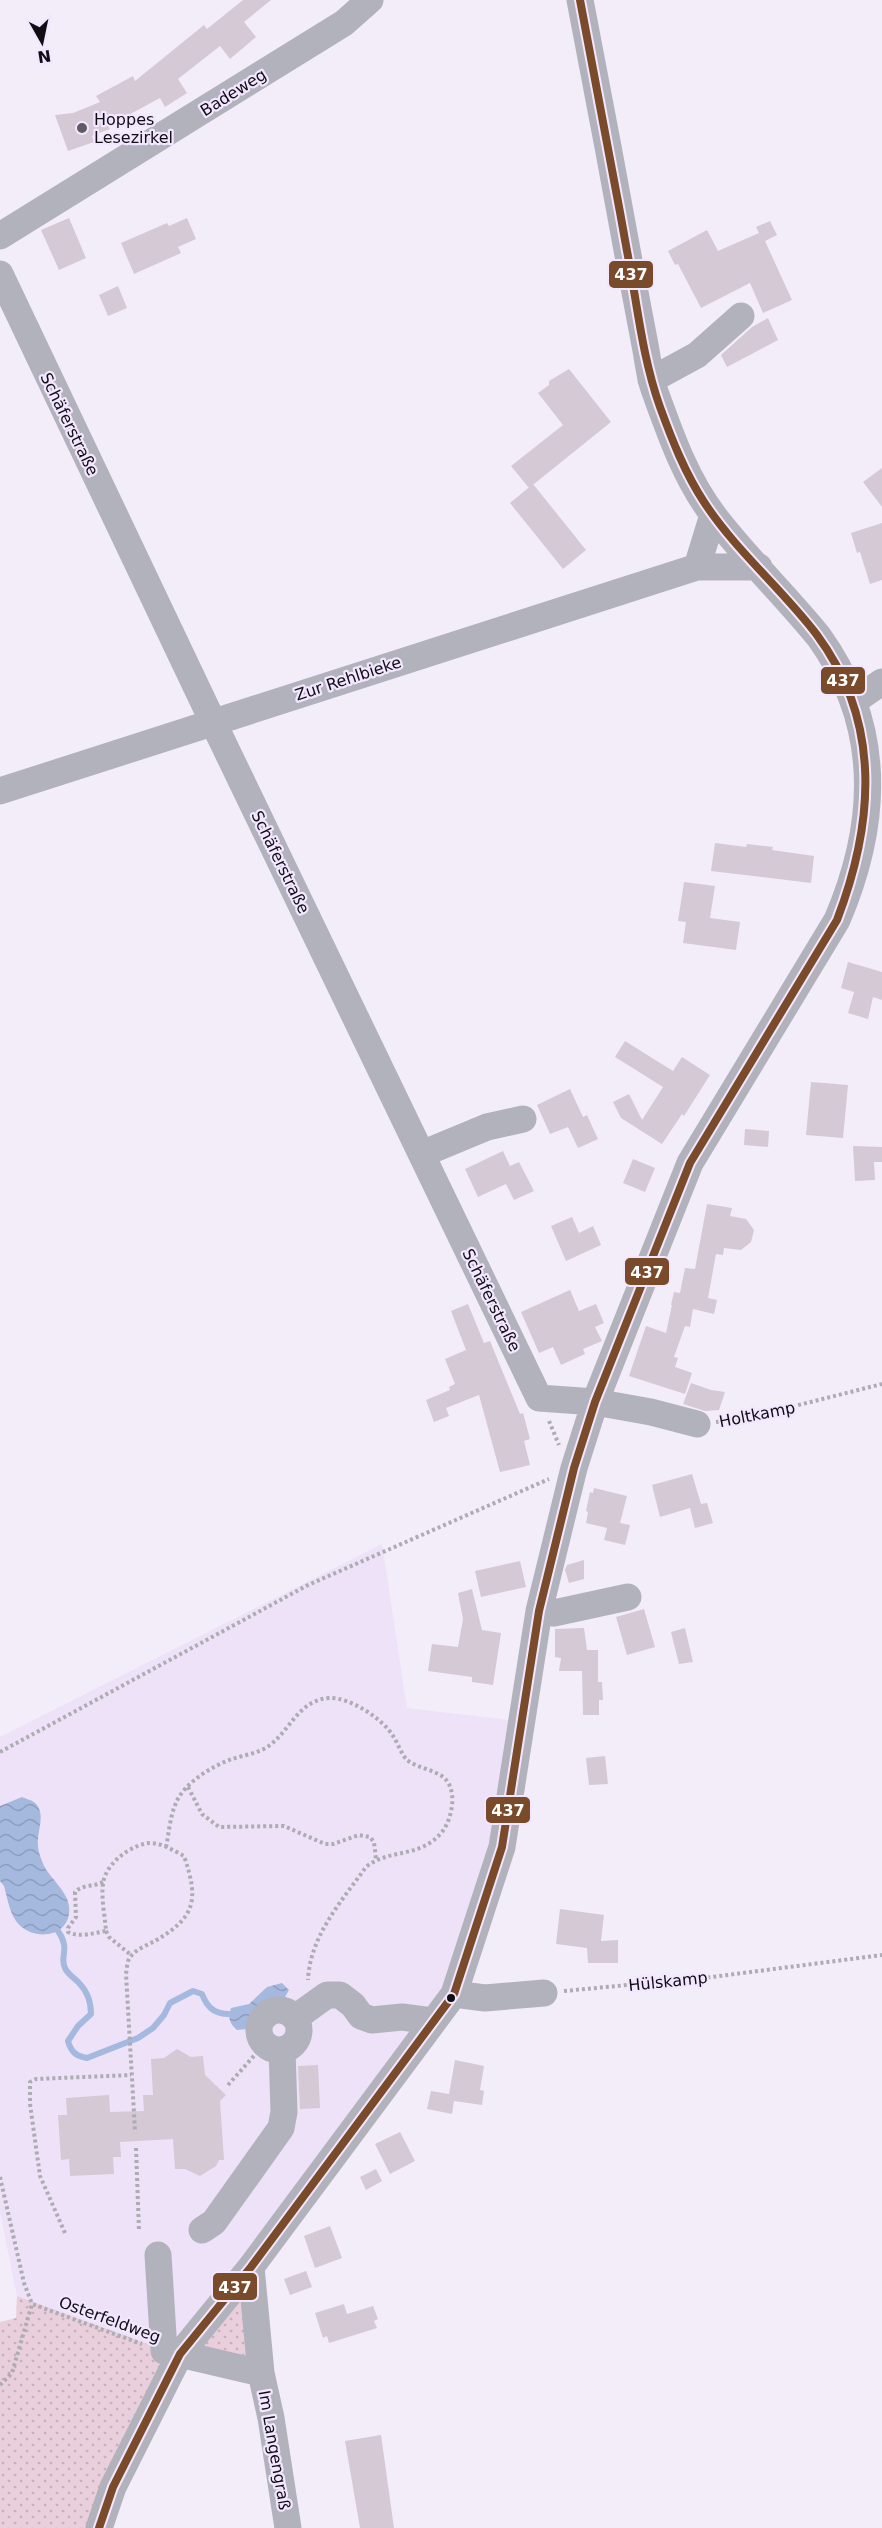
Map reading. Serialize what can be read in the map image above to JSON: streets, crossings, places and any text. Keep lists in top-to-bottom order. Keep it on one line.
{"streets":{"street":["Badeweg","Schäferstraße","Zur Rehlbieke","Holtkamp","Im Langengraß"],"path":["Hülskamp","Osterfeldweg"]},"crossings":[["Schäferstraße","Zur Rehlbieke"],["Osterfeldweg","Im Langengraß"]],"places":["Hoppes Lesezirkel"],"lines":["transit line 437"],"north":"bottom"}
